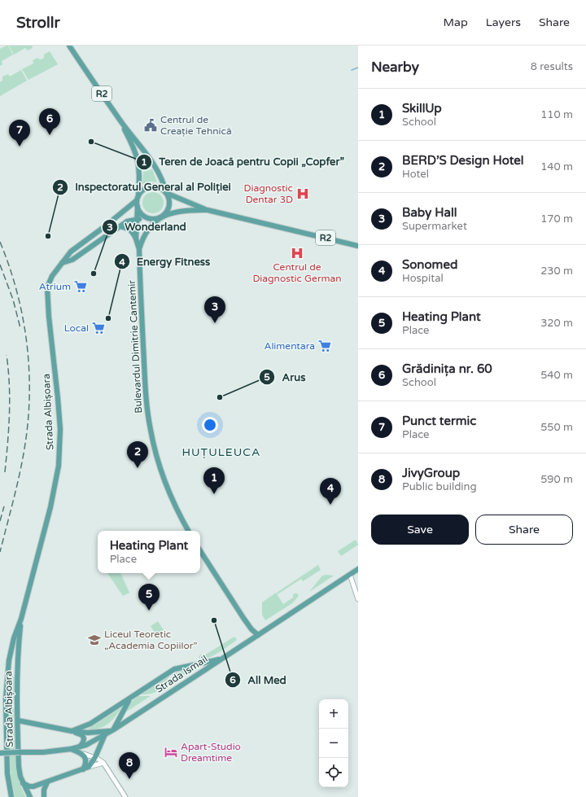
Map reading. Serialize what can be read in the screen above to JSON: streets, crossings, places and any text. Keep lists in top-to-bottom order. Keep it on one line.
{"streets":{"main road":["R2","Bulevardul Dimitrie Cantemir","Strada Albișoara","Strada Ismail"]},"crossings":[["R2","Bulevardul Dimitrie Cantemir"],["R2","Strada Albișoara"],["Bulevardul Dimitrie Cantemir","Strada Albișoara"]],"districts":["HUȚULEUCA"],"places":{"public building":["Centrul de Creație Tehnică"],"other":["Teren de Joacă pentru Copii „Copfer”","Inspectoratul General al Poliției","Wonderland","Energy Fitness","Arus","All Med"],"hospital":["Diagnostic Dentar 3D","Centrul de Diagnostic German"],"supermarket":["Atrium","Local","Alimentara"],"school or university":["Liceul Teoretic „Academia Copiilor”"],"hotel":["Apart-Studio Dreamtime"]},"page":{"header":"Strollr","nav":["Map","Layers","Share"],"heading":["Nearby","8 results"],"list":[{"mark":"1","name":"SkillUp","note":"School","value":"110 m"},{"mark":"2","name":"BERD’S Design Hotel","note":"Hotel","value":"140 m"},{"mark":"3","name":"Baby Hall","note":"Supermarket","value":"170 m"},{"mark":"4","name":"Sonomed","note":"Hospital","value":"230 m"},{"mark":"5","name":"Heating Plant","note":"Place","value":"320 m"},{"mark":"6","name":"Grădinița nr. 60","note":"School","value":"540 m"},{"mark":"7","name":"Punct termic","note":"Place","value":"550 m"},{"mark":"8","name":"JivyGroup","note":"Public building","value":"590 m"}],"pins":["6","7","3","2","1","4","5","8"],"buttons":["Save","Share"],"popup":["Heating Plant","Place"],"map_buttons":["+","−"]}}
